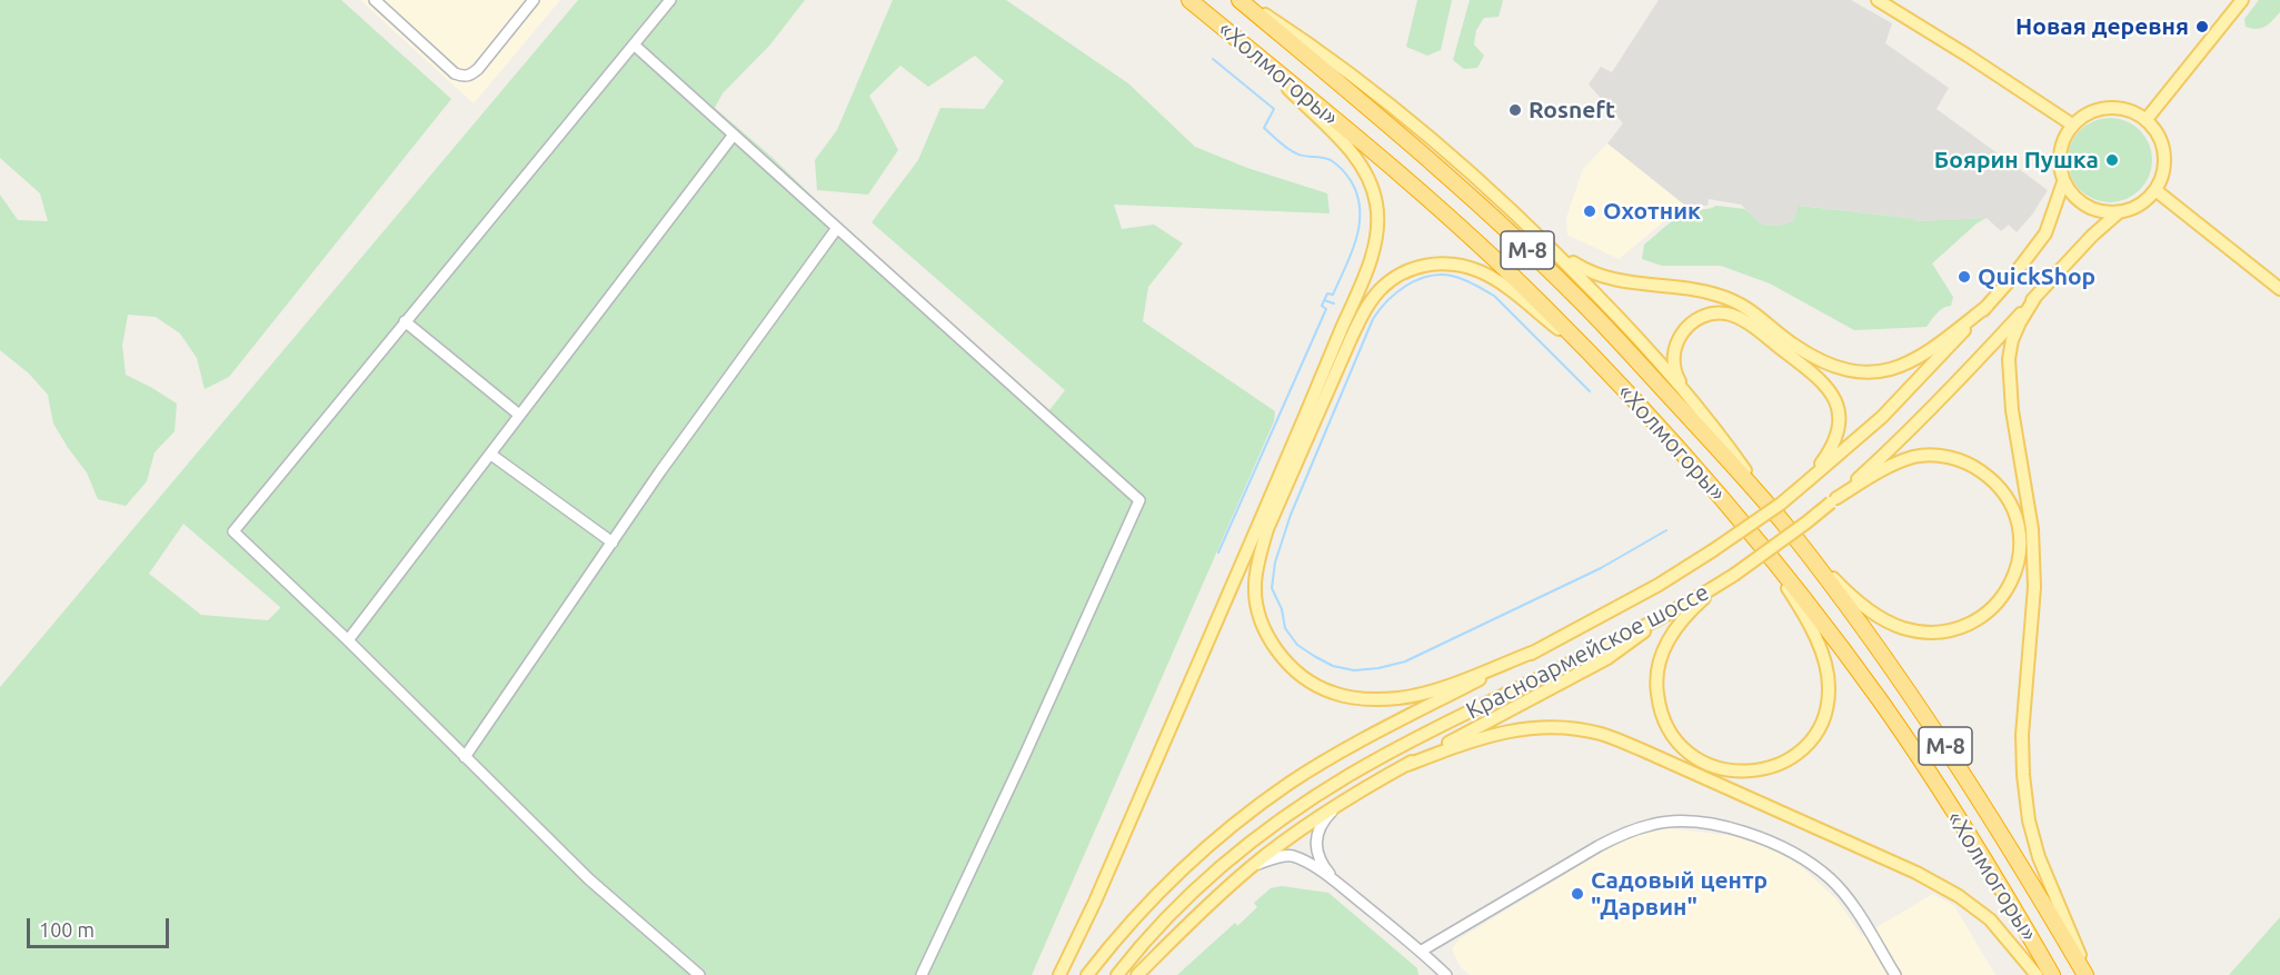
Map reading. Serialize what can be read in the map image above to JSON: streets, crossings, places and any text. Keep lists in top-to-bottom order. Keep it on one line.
{"streets":{"highway":["«Холмогоры»","М-8"],"main road":["Красноармейское шоссе"]},"places":["Новая деревня","Rosneft","Боярин Пушка","Охотник","QuickShop","Садовый центр \"Дарвин\""],"scale_bar":"100 m"}
